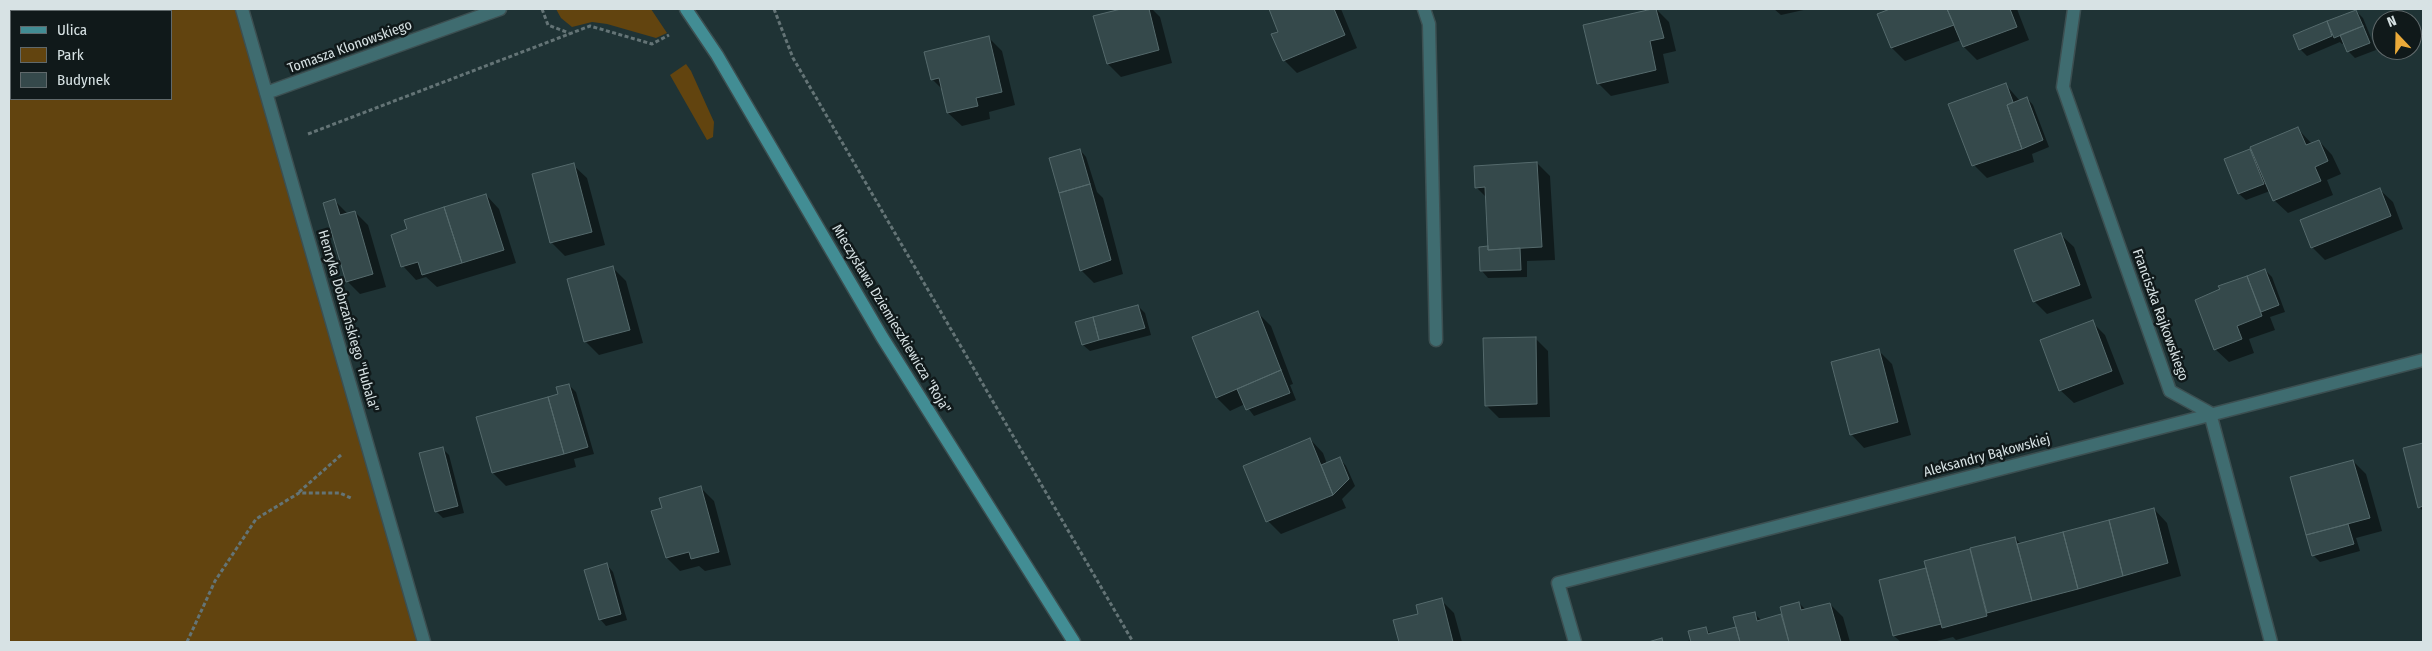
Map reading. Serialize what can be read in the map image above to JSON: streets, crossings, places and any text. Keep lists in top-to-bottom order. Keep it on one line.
{"streets":{"main road":["Mieczysława Dziemieszkiewicza \"Roja\""],"street":["Tomasza Klonowskiego","Franciszka Rajkowskiego","Henryka Dobrzańskiego \"Hubala\"","Aleksandry Bąkowskiej"]},"crossings":[["Tomasza Klonowskiego","Henryka Dobrzańskiego \"Hubala\""],["Franciszka Rajkowskiego","Aleksandry Bąkowskiej"]],"legend":["Ulica","Park","Budynek"],"north":"top"}
